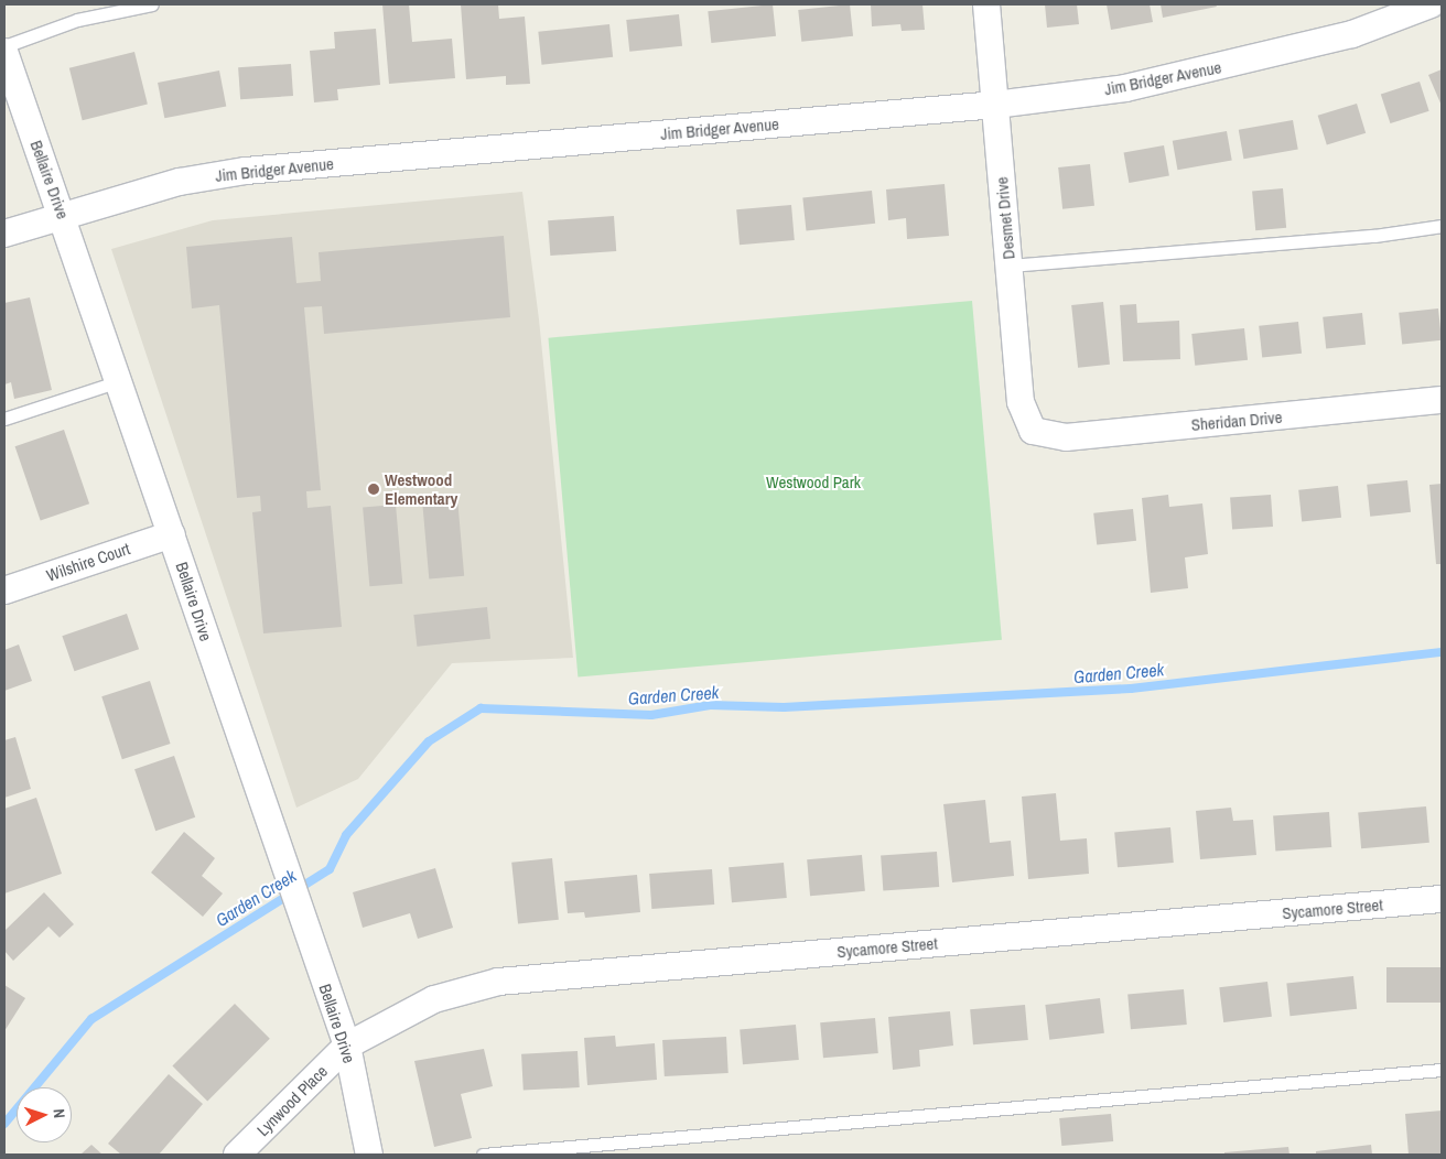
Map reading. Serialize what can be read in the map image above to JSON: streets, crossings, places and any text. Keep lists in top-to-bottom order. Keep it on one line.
{"streets":{"street":["Jim Bridger Avenue","Bellaire Drive","Desmet Drive","Sheridan Drive","Wilshire Court","Sycamore Street","Lynwood Place"]},"crossings":[["Jim Bridger Avenue","Bellaire Drive"],["Jim Bridger Avenue","Desmet Drive"],["Bellaire Drive","Wilshire Court"],["Bellaire Drive","Sycamore Street"],["Bellaire Drive","Lynwood Place"],["Desmet Drive","Sheridan Drive"],["Sycamore Street","Lynwood Place"]],"water":["Garden Creek"],"parks":["Westwood Park"],"places":["Westwood Elementary"],"north":"right"}
